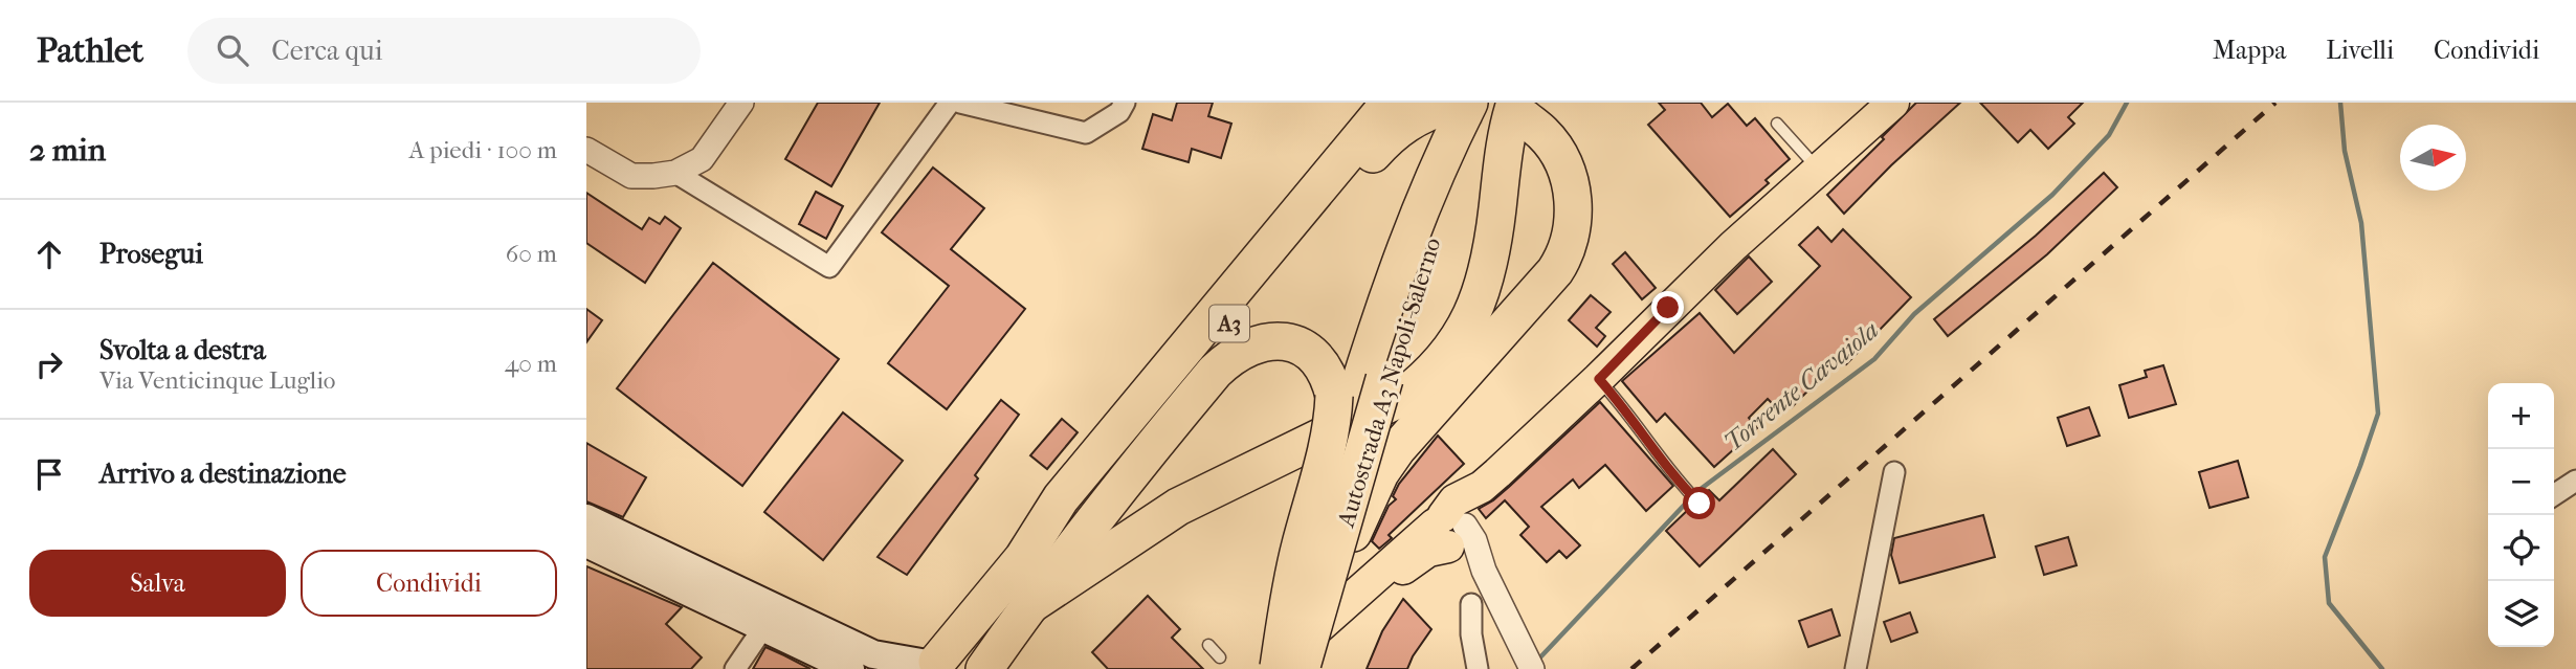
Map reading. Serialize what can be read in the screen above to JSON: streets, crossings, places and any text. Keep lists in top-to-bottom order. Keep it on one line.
{"streets":{"highway":["A3","Autostrada A3 Napoli-Salerno"]},"crossings":[["A3","Autostrada A3 Napoli-Salerno"]],"water":["Torrente Cavaiola"],"north":"right","page":{"header":"Pathlet","search":"Cerca qui","nav":["Mappa","Livelli","Condividi"],"heading":["2 min","A piedi · 100 m"],"list":[["Prosegui","60 m"],["Svolta a destra","Via Venticinque Luglio","40 m"],"Arrivo a destinazione"],"map_buttons":["+","−"],"buttons":["Salva","Condividi"]}}
